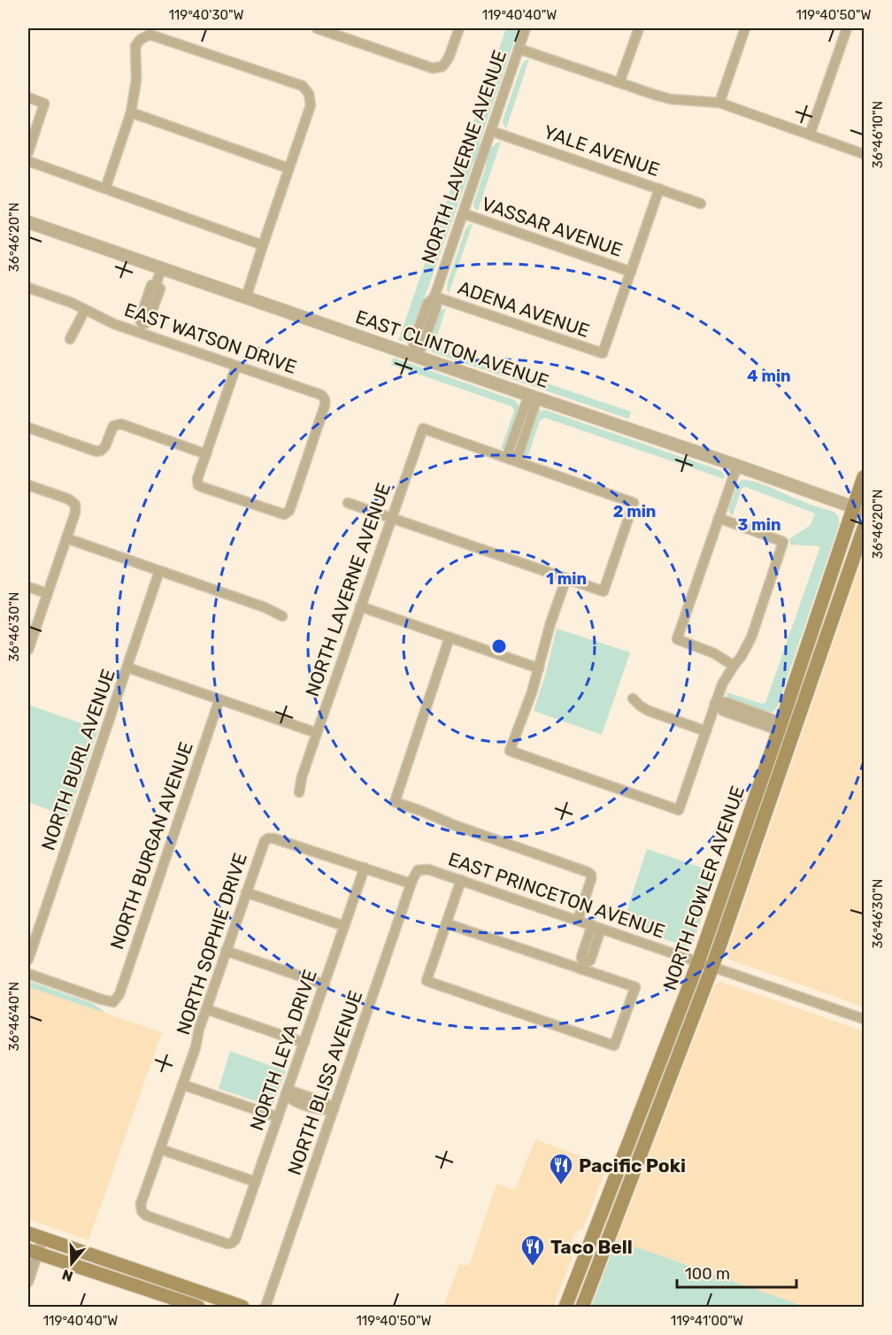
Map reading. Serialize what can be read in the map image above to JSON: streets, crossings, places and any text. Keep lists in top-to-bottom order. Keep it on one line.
{"streets":{"main road":["NORTH FOWLER AVENUE"],"street":["YALE AVENUE","NORTH LAVERNE AVENUE","VASSAR AVENUE","ADENA AVENUE","EAST WATSON DRIVE","EAST CLINTON AVENUE","NORTH BURL AVENUE","NORTH BURGAN AVENUE","EAST PRINCETON AVENUE","NORTH SOPHIE DRIVE","NORTH LEYA DRIVE","NORTH BLISS AVENUE"]},"crossings":[["YALE AVENUE","NORTH LAVERNE AVENUE"],["NORTH LAVERNE AVENUE","VASSAR AVENUE"],["NORTH LAVERNE AVENUE","ADENA AVENUE"],["NORTH LAVERNE AVENUE","EAST CLINTON AVENUE"],["VASSAR AVENUE","ADENA AVENUE"],["EAST CLINTON AVENUE","NORTH FOWLER AVENUE"],["NORTH FOWLER AVENUE","EAST PRINCETON AVENUE"],["EAST PRINCETON AVENUE","NORTH BLISS AVENUE"],["NORTH SOPHIE DRIVE","NORTH LEYA DRIVE"]],"places":{"restaurant":["Pacific Poki","Taco Bell"]},"scale_bar":"100 m","north":"bottom","coordinates":["119°40'30\"W","119°40'40\"W","119°40'50\"W","36°46'10\"N","36°46'20\"N","36°46'30\"N","36°46'40\"N","119°41'00\"W"],"rings":["4 min","2 min","3 min","1 min"]}
